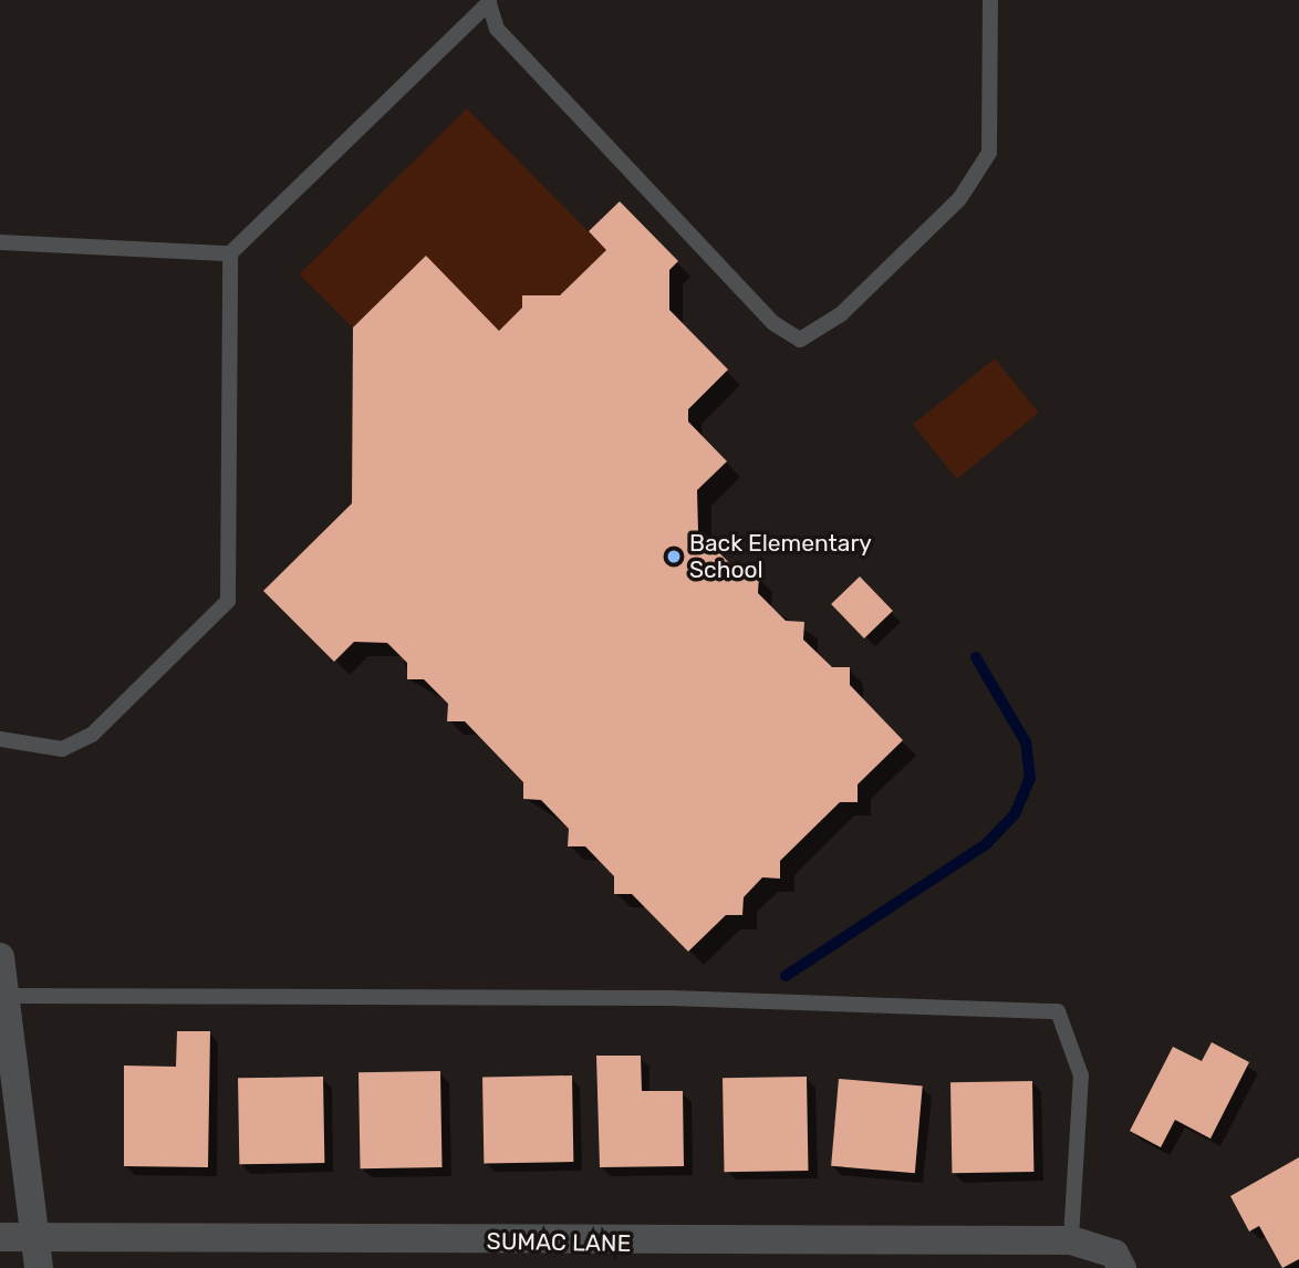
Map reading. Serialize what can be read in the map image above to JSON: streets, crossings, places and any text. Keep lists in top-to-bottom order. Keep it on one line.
{"streets":{"street":["SUMAC LANE"]},"places":["Back Elementary School"]}
